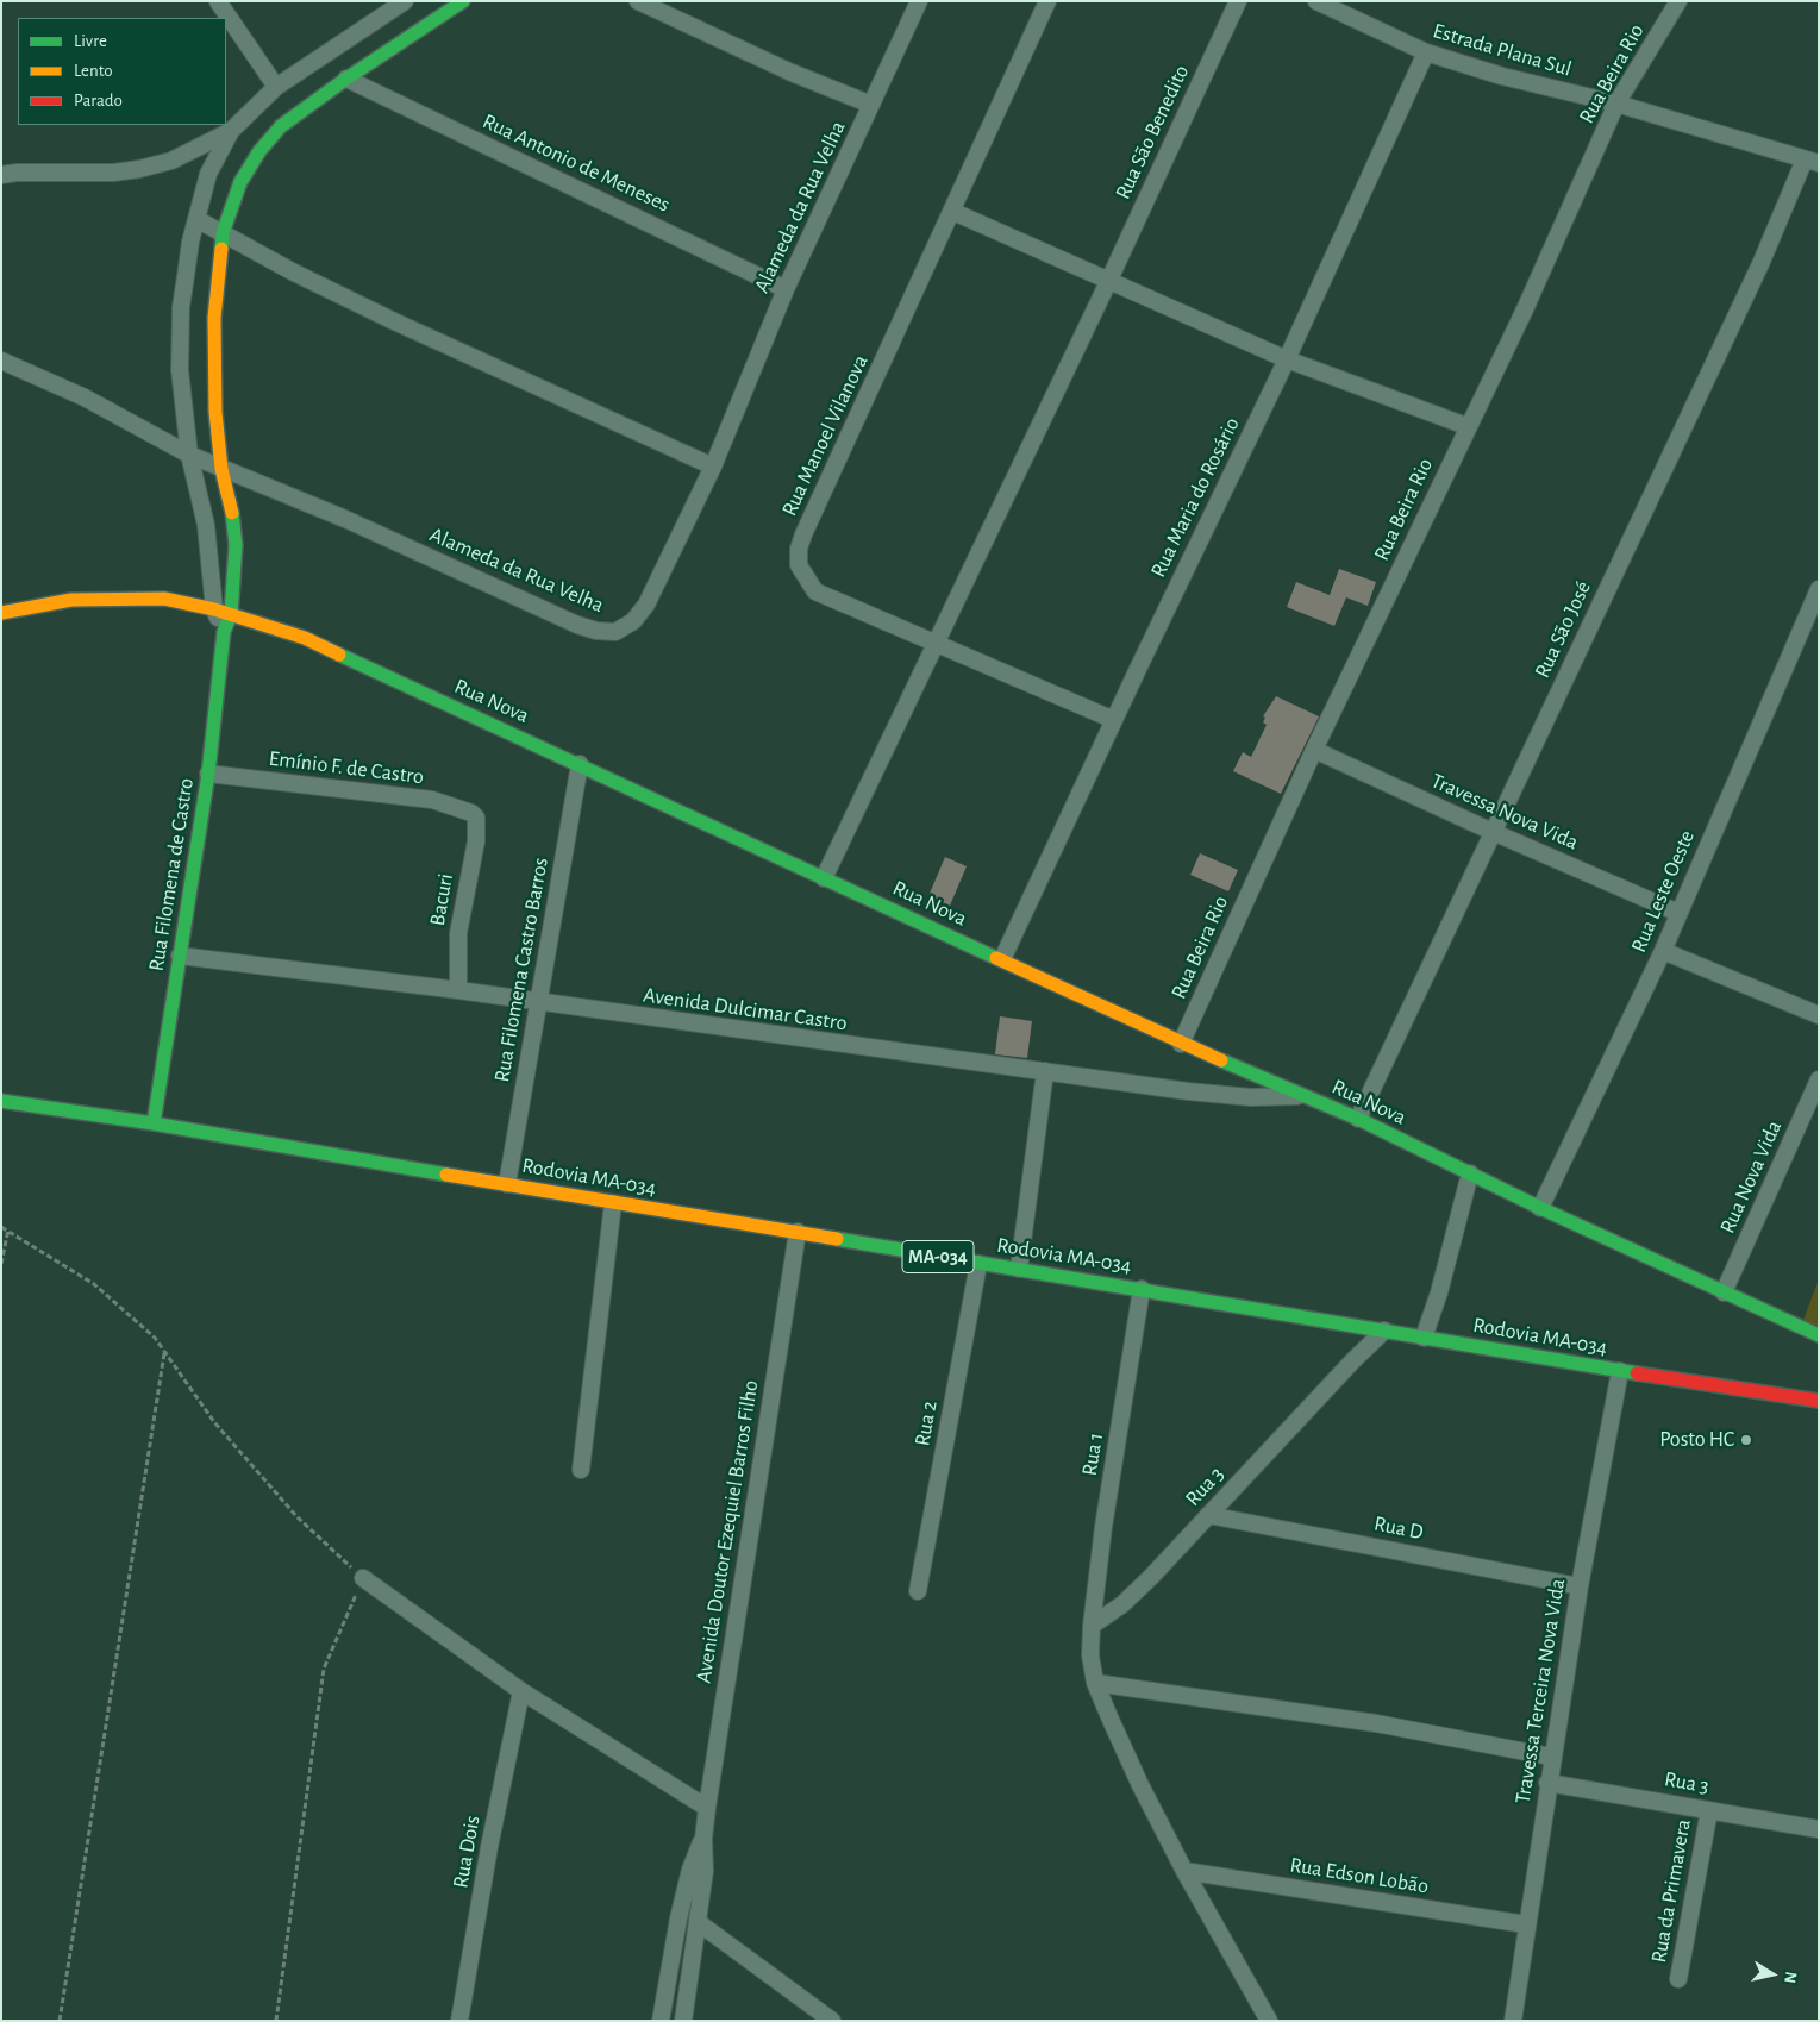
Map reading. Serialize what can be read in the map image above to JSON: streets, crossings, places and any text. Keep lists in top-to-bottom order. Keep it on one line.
{"streets":{"street":["Estrada Plana Sul","Rua Beira Rio","Rua São Benedito","Rua Antonio de Meneses","Alameda da Rua Velha","Rua Manoel Vilanova","Rua Maria do Rosário","Rua São José","Rua Nova","Emínio F. de Castro","Travessa Nova Vida","Rua Filomena de Castro","Rua Leste Oeste","Bacuri","Rua Filomena Castro Barros","Avenida Dulcimar Castro","Rodovia MA-034","Rua Nova Vida","MA-034","Rua 2","Rua 1","Rua 3","Rua D","Avenida Doutor Ezequiel Barros Filho","Travessa Terceira Nova Vida","Rua Dois","Rua Edson Lobão","Rua da Primavera"]},"crossings":[["Estrada Plana Sul","Rua Beira Rio"],["Estrada Plana Sul","Rua Maria do Rosário"],["Estrada Plana Sul","Rua São José"],["Rua Beira Rio","Rua Nova"],["Rua Beira Rio","Travessa Nova Vida"],["Rua São Benedito","Rua Manoel Vilanova"],["Rua São Benedito","Rua Nova"],["Rua Antonio de Meneses","Alameda da Rua Velha"],["Rua Manoel Vilanova","Rua Maria do Rosário"],["Rua Maria do Rosário","Rua Nova"],["Rua São José","Rua Nova"],["Rua São José","Travessa Nova Vida"],["Rua Nova","Rua Leste Oeste"],["Rua Nova","Rua Filomena Castro Barros"],["Rua Nova","Avenida Dulcimar Castro"],["Rua Nova","Rua Nova Vida"],["Emínio F. de Castro","Rua Filomena de Castro"],["Emínio F. de Castro","Bacuri"],["Travessa Nova Vida","Rua Leste Oeste"],["Rua Filomena de Castro","Avenida Dulcimar Castro"],["Rua Filomena de Castro","Rodovia MA-034"],["Bacuri","Avenida Dulcimar Castro"],["Rua Filomena Castro Barros","Avenida Dulcimar Castro"],["Rua Filomena Castro Barros","Rodovia MA-034"],["Rodovia MA-034","Rua 2"],["Rodovia MA-034","Rua 1"],["Rodovia MA-034","Rua 3"],["Rodovia MA-034","Avenida Doutor Ezequiel Barros Filho"],["Rodovia MA-034","Travessa Terceira Nova Vida"],["Rua 1","Rua 3"],["Rua 3","Rua D"],["Rua 3","Travessa Terceira Nova Vida"],["Rua 3","Rua da Primavera"],["Rua D","Travessa Terceira Nova Vida"],["Travessa Terceira Nova Vida","Rua Edson Lobão"]],"places":["Posto HC"],"legend":["Livre","Lento","Parado"],"north":"right"}
